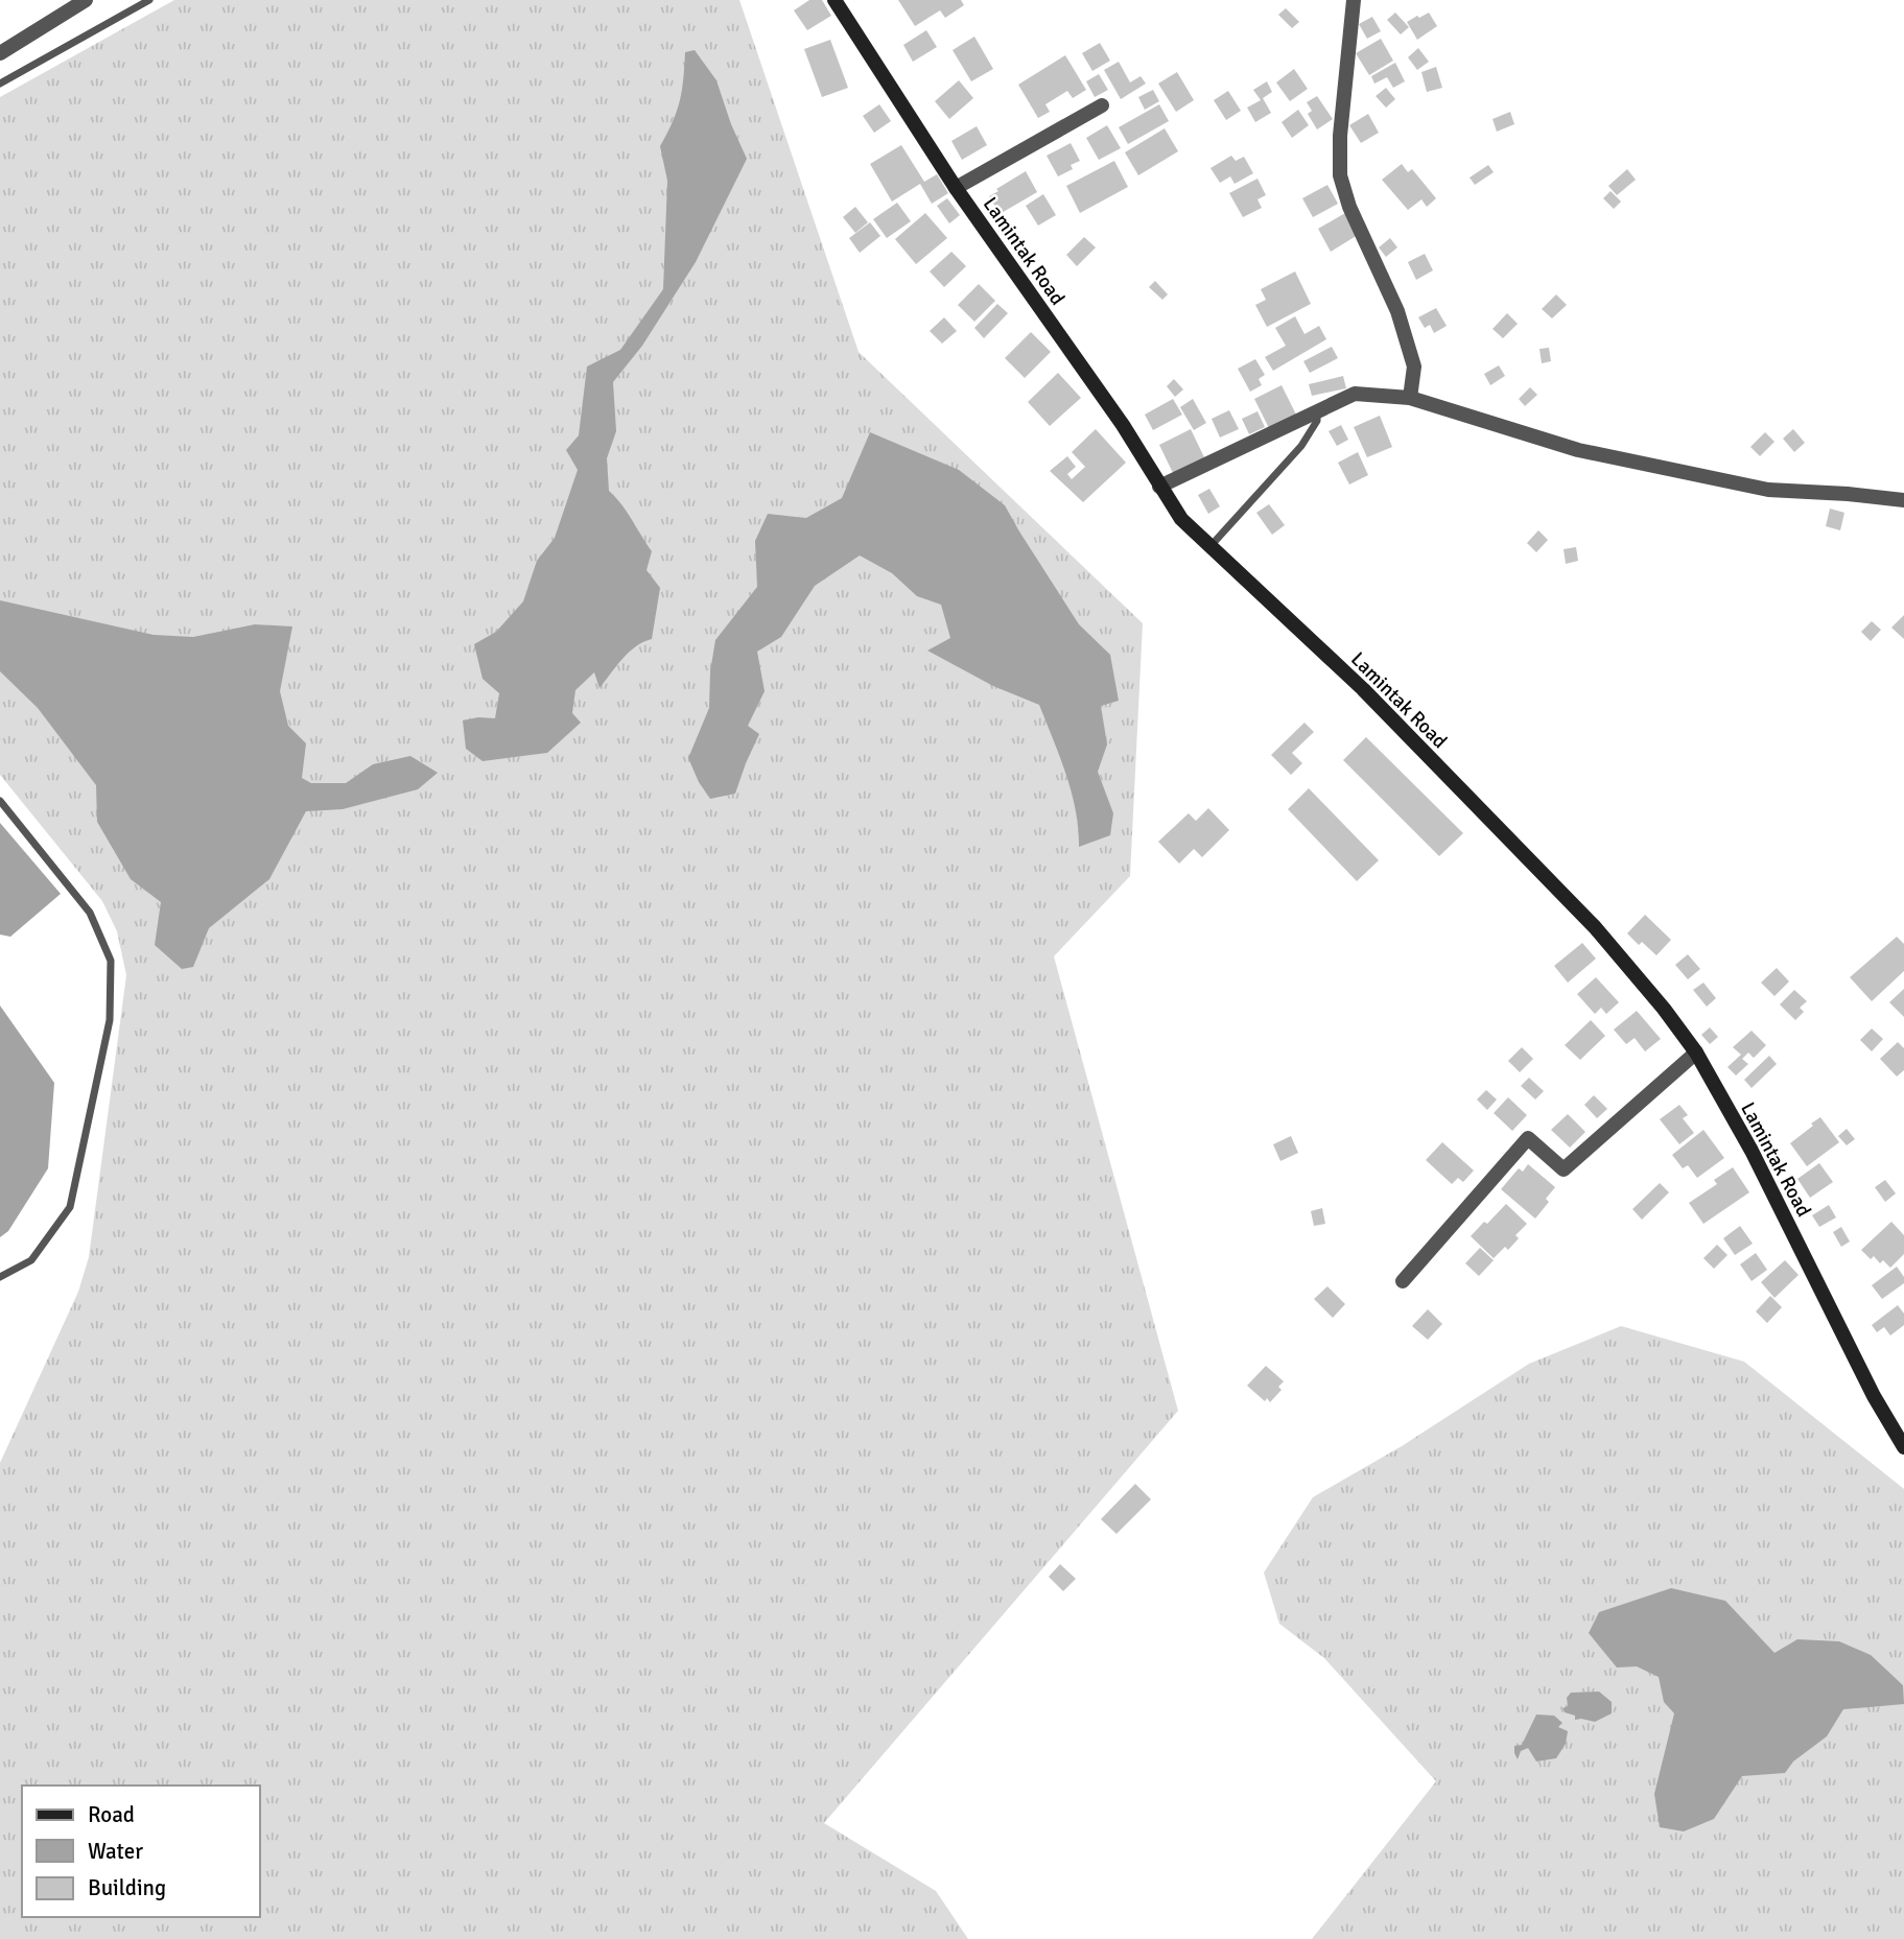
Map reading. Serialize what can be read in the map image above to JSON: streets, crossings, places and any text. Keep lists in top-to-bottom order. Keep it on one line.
{"streets":{"main road":["Lamintak Road"]},"legend":["Road","Water","Building"]}
